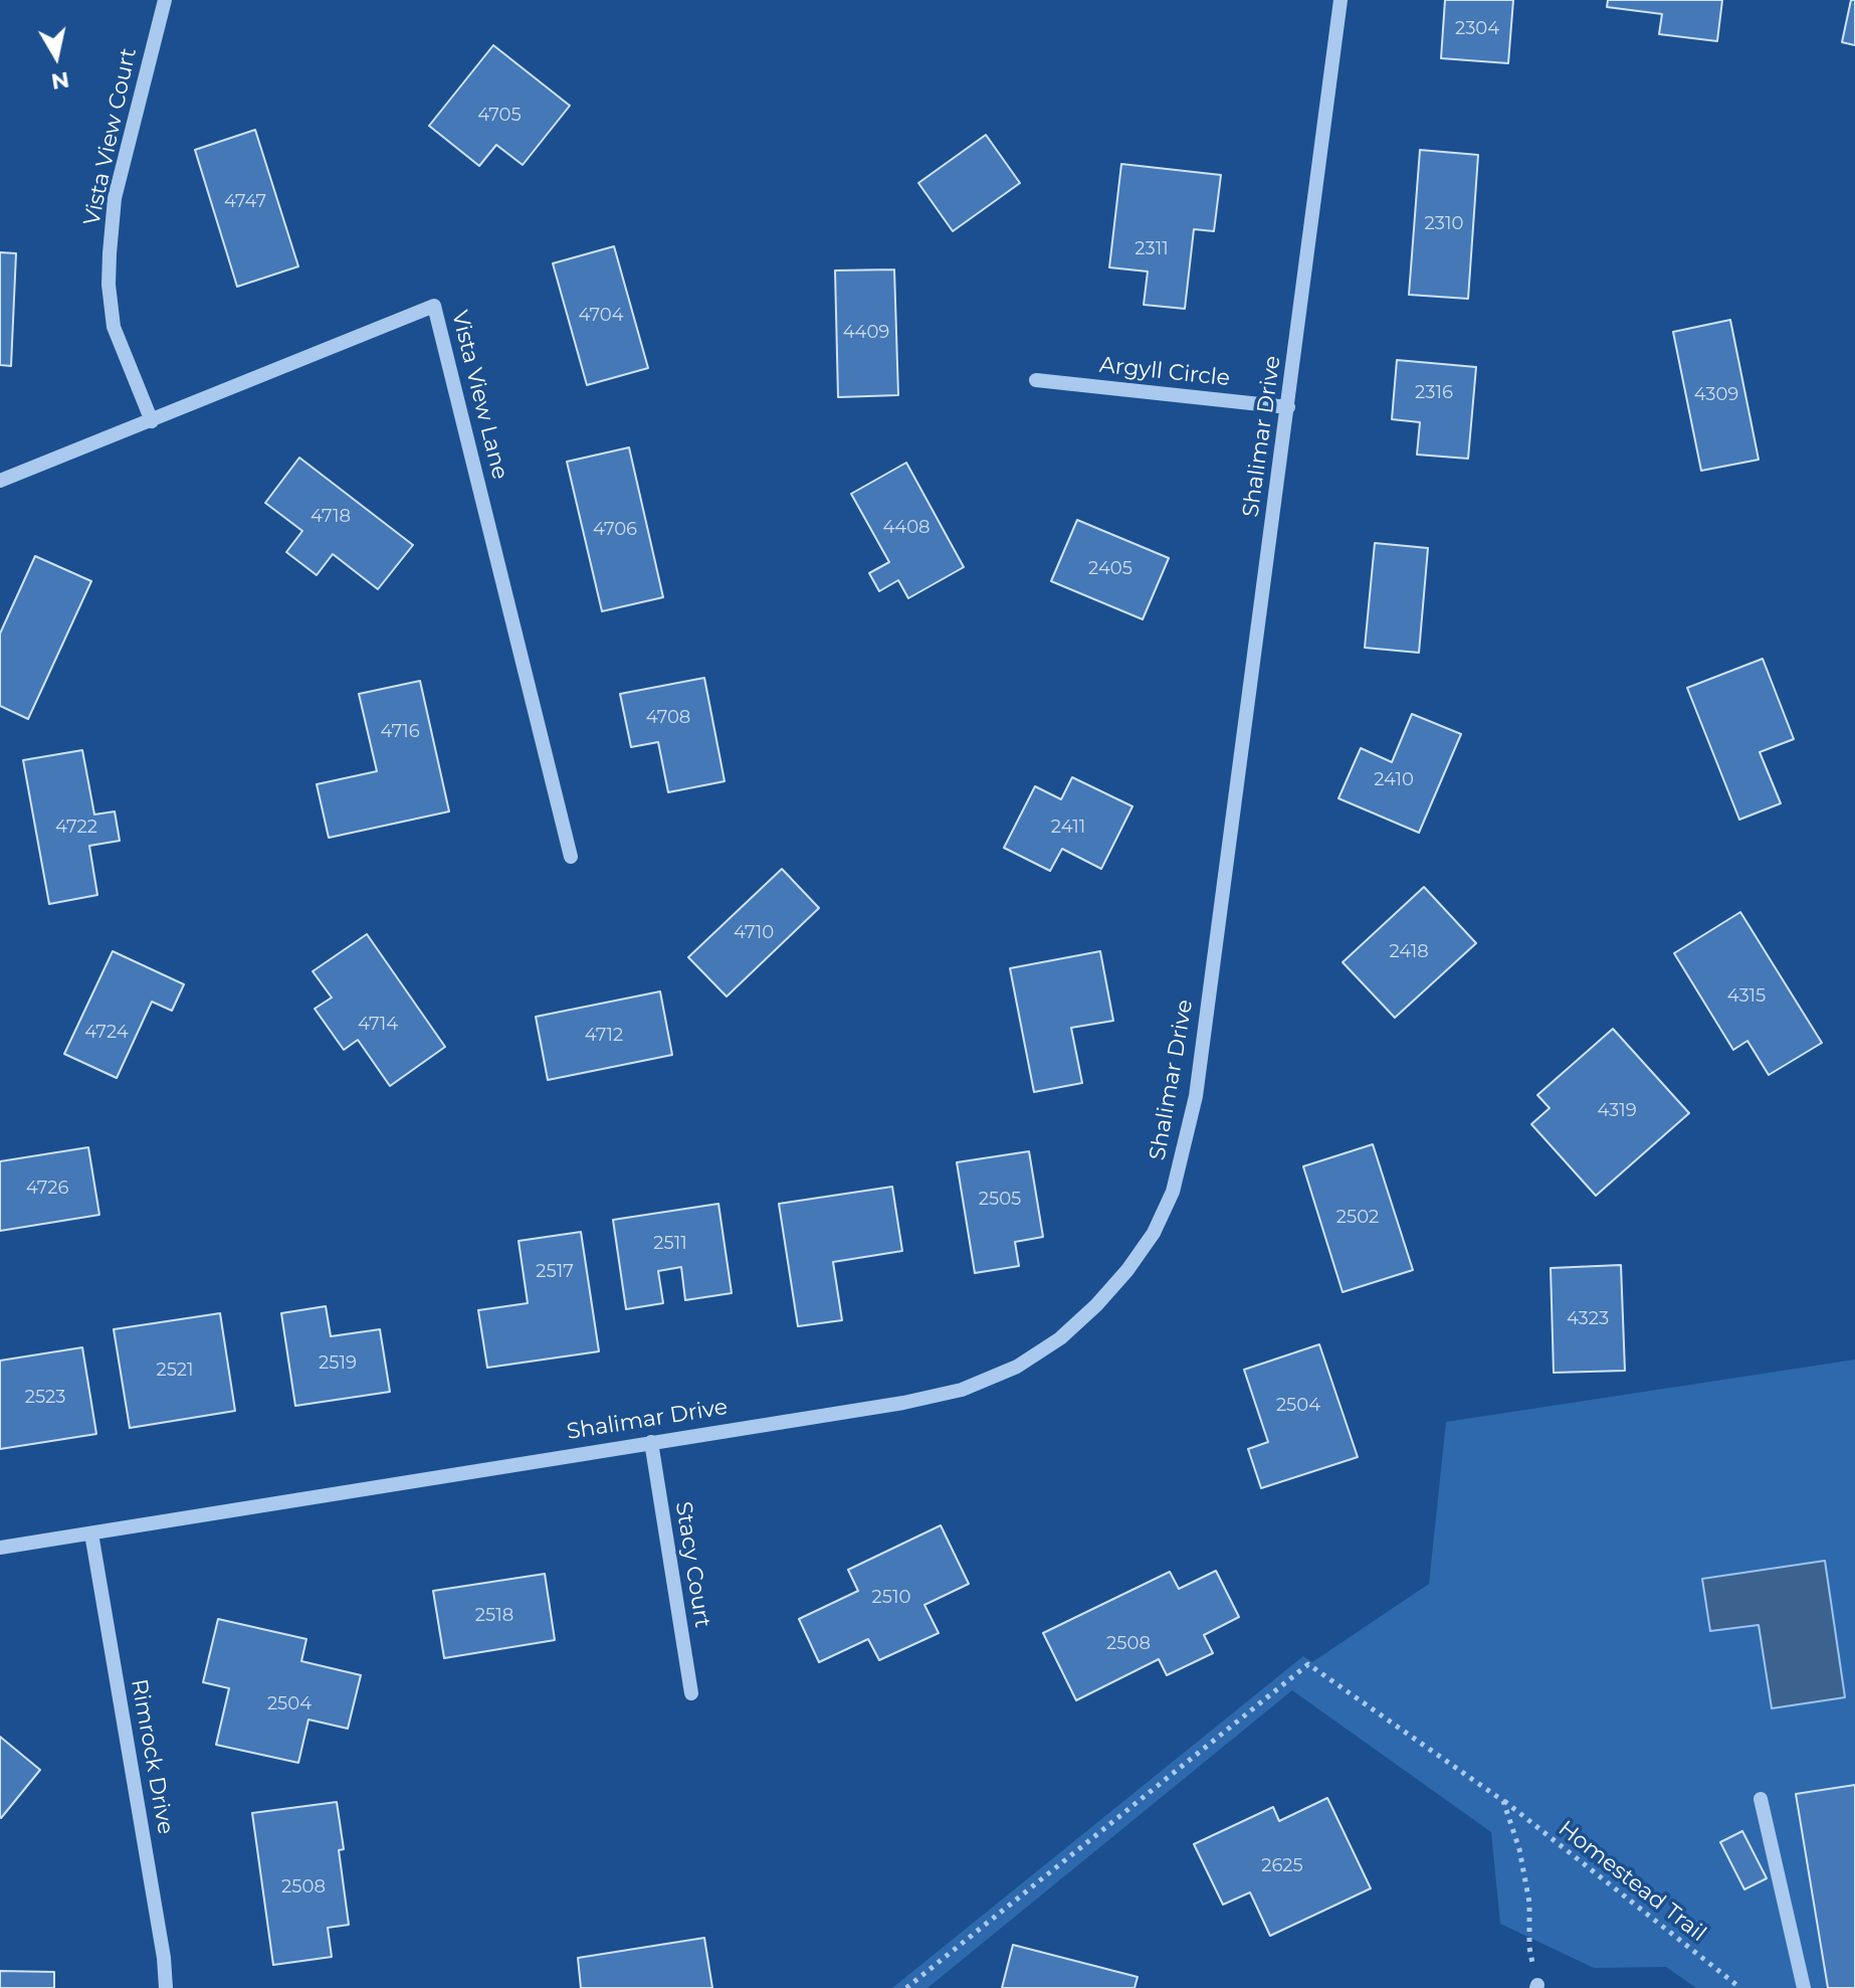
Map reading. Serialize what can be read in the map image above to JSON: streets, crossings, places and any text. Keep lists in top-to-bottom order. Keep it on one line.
{"streets":{"street":["Vista View Court","Argyll Circle","Vista View Lane","Shalimar Drive","Stacy Court","Rimrock Drive"],"path":["Homestead Trail"]},"crossings":[["Vista View Court","Vista View Lane"],["Argyll Circle","Shalimar Drive"],["Shalimar Drive","Stacy Court"],["Shalimar Drive","Rimrock Drive"]],"house_numbers":["2304","4705","4747","2310","2311","4704","4409","2316","4309","4718","4408","4706","2405","4708","4716","2410","4722","2411","4710","2418","4315","4714","4724","4712","4319","4726","2505","2502","2511","2517","4323","2519","2521","2523","2504","2510","2518","2508","2504","2625","2508"],"north":"bottom"}
